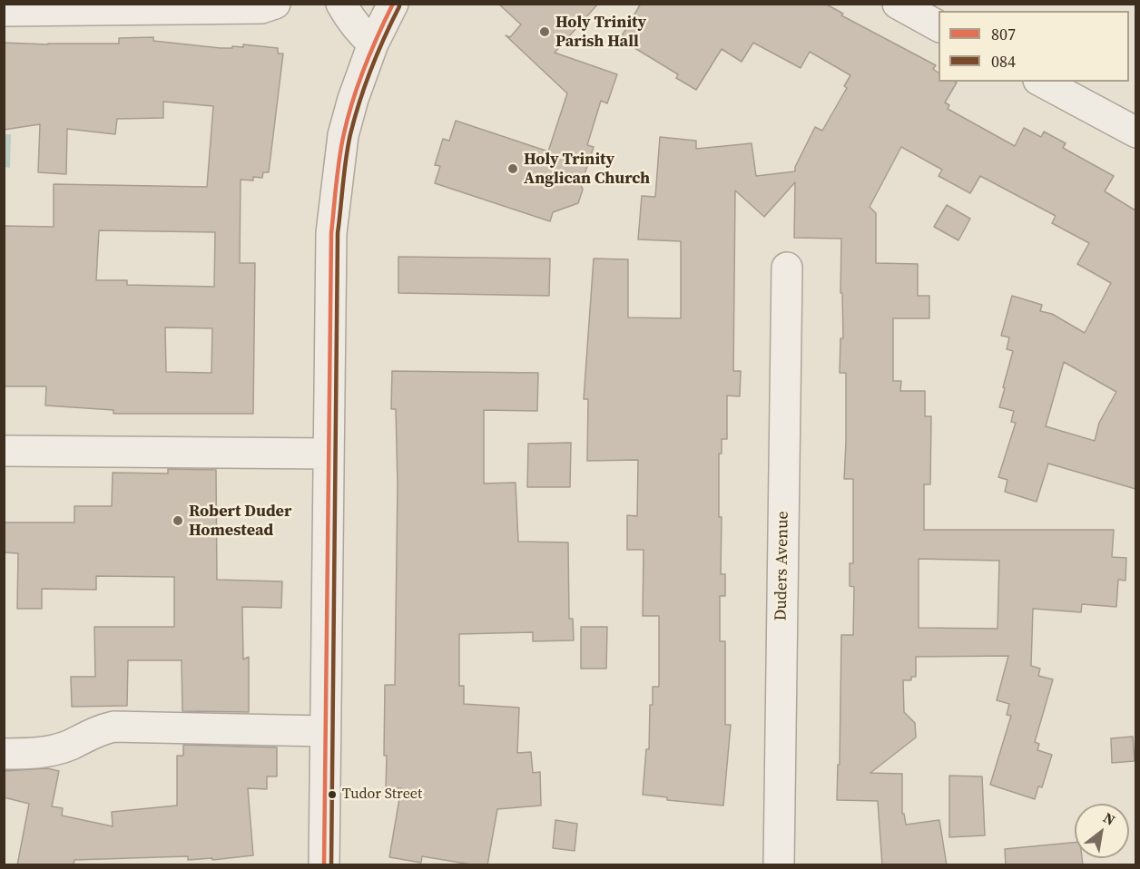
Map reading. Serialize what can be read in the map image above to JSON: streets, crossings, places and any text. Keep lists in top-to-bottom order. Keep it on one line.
{"streets":{"street":["Duders Avenue"]},"places":["Holy Trinity Parish Hall","Holy Trinity Anglican Church","Robert Duder Homestead","Tudor Street"],"lines":["transit line 807","transit line 084"],"legend":["807","084"],"north":"top right"}
